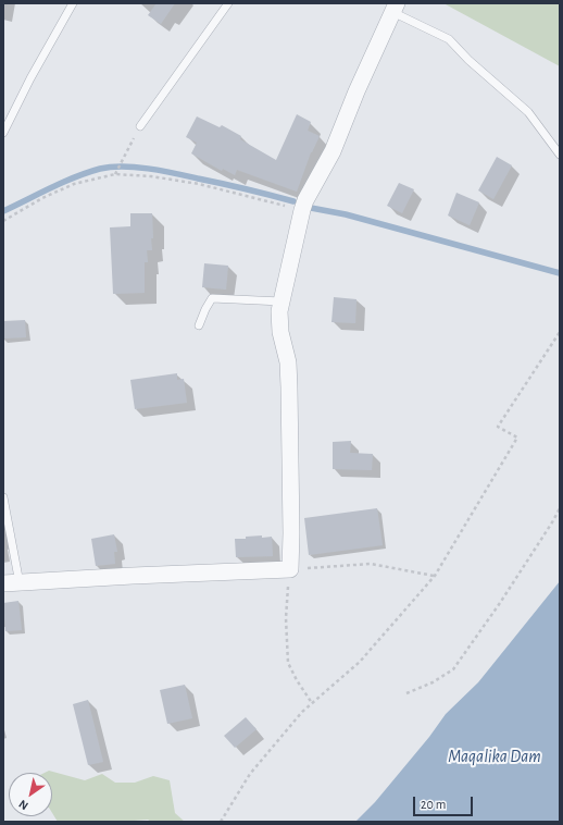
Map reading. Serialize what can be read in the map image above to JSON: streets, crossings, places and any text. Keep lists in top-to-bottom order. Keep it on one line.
{"water":["Maqalika Dam"],"scale_bar":"20 m","north":"bottom left"}
